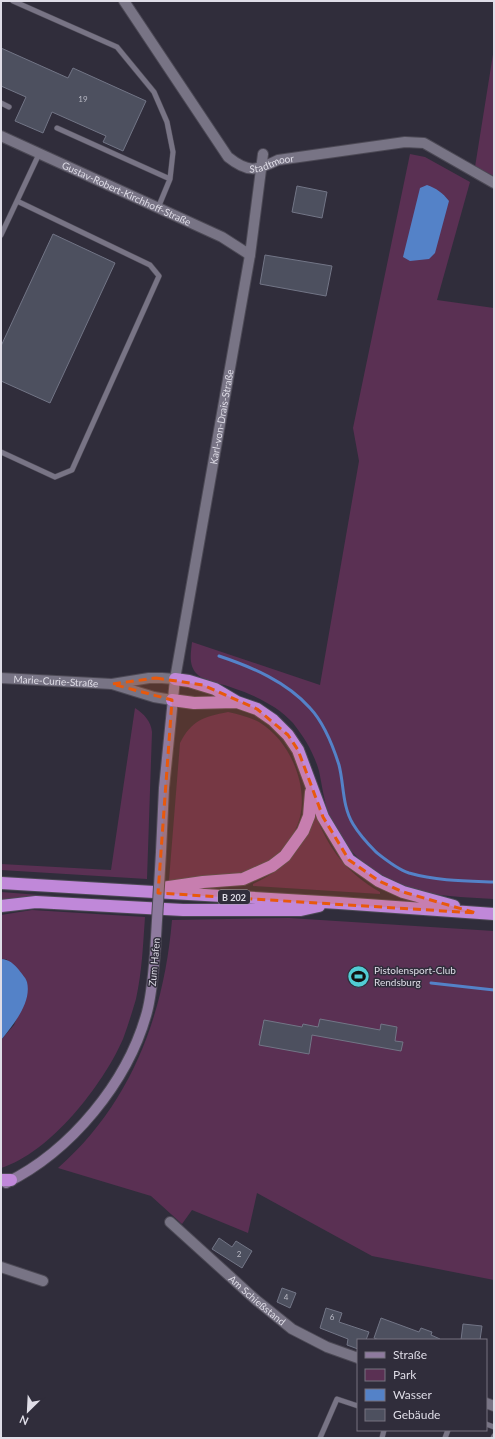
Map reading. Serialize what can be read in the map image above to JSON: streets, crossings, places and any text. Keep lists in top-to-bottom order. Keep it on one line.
{"streets":{"highway":["B 202"],"main road":["Zum Hafen"],"street":["Stadtmoor","Gustav-Robert-Kirchhoff-Straße","Karl-von-Drais-Straße","Marie-Curie-Straße","Am Schießstand"]},"crossings":[["Stadtmoor","Karl-von-Drais-Straße"],["Gustav-Robert-Kirchhoff-Straße","Karl-von-Drais-Straße"],["Karl-von-Drais-Straße","Marie-Curie-Straße"],["Karl-von-Drais-Straße","Zum Hafen"],["Marie-Curie-Straße","Zum Hafen"]],"places":{"sports":["Pistolensport-Club Rendsburg"]},"house_numbers":["19","2","4","6"],"legend":["Straße","Park","Wasser","Gebäude"],"north":"bottom left"}
